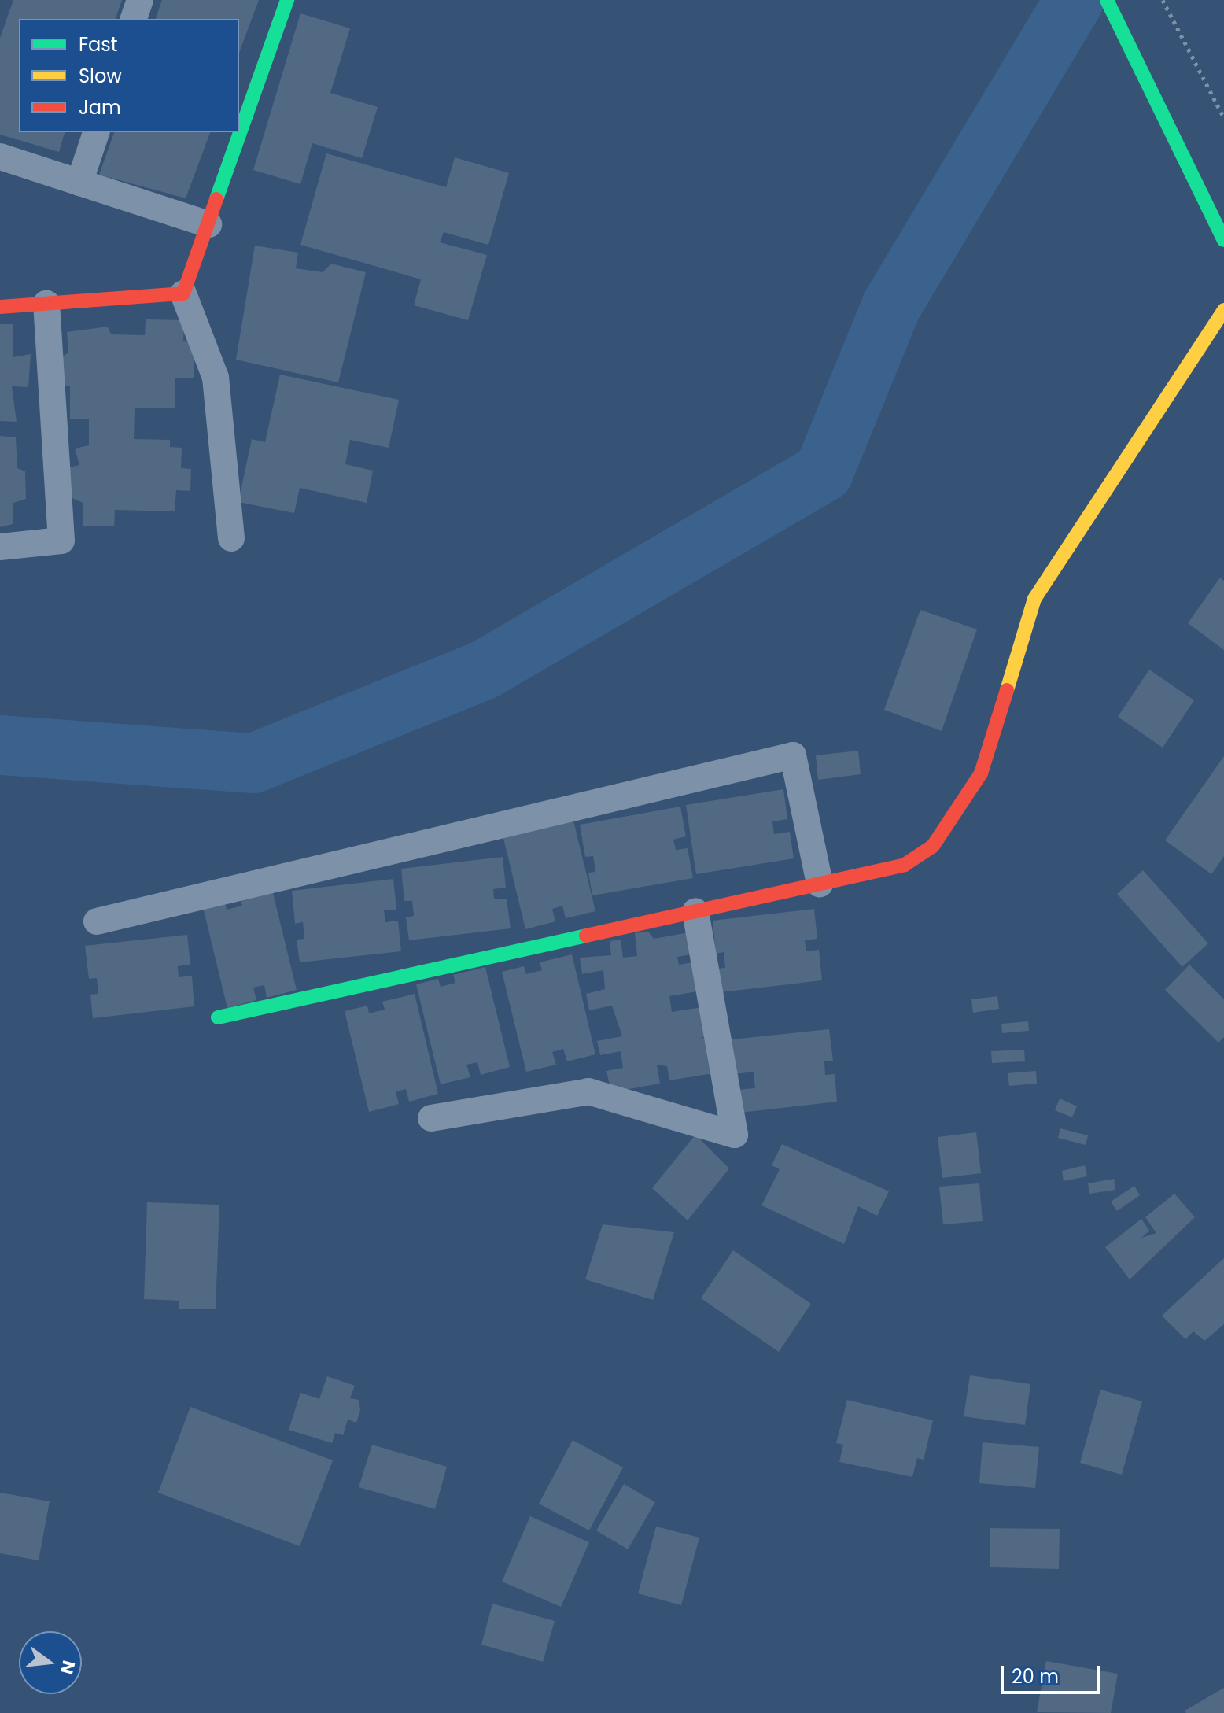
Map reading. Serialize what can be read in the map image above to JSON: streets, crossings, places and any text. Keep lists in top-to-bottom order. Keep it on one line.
{"legend":["Fast","Slow","Jam"],"scale_bar":"20 m","north":"right"}
